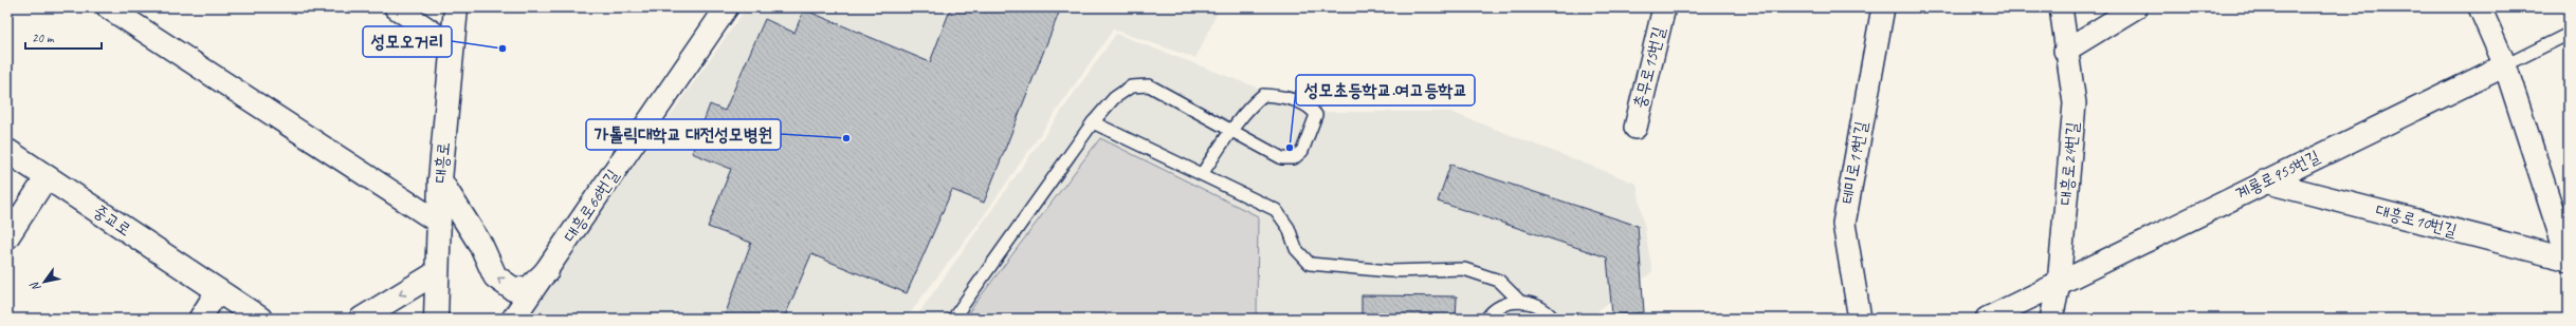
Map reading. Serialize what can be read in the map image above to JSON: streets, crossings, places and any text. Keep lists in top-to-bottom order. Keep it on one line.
{"streets":{"main road":["대흥로","중교로"],"street":["충무로15번길","테미로19번길","대흥로24번길","계룡로955번길","대흥로66번길","대흥로10번길"]},"crossings":[["대흥로24번길","계룡로955번길"],["계룡로955번길","대흥로10번길"]],"places":["성모오거리","가톨릭대학교 대전성모병원","성모초등학교.여고등학교"],"scale_bar":"20 m","north":"bottom left"}
